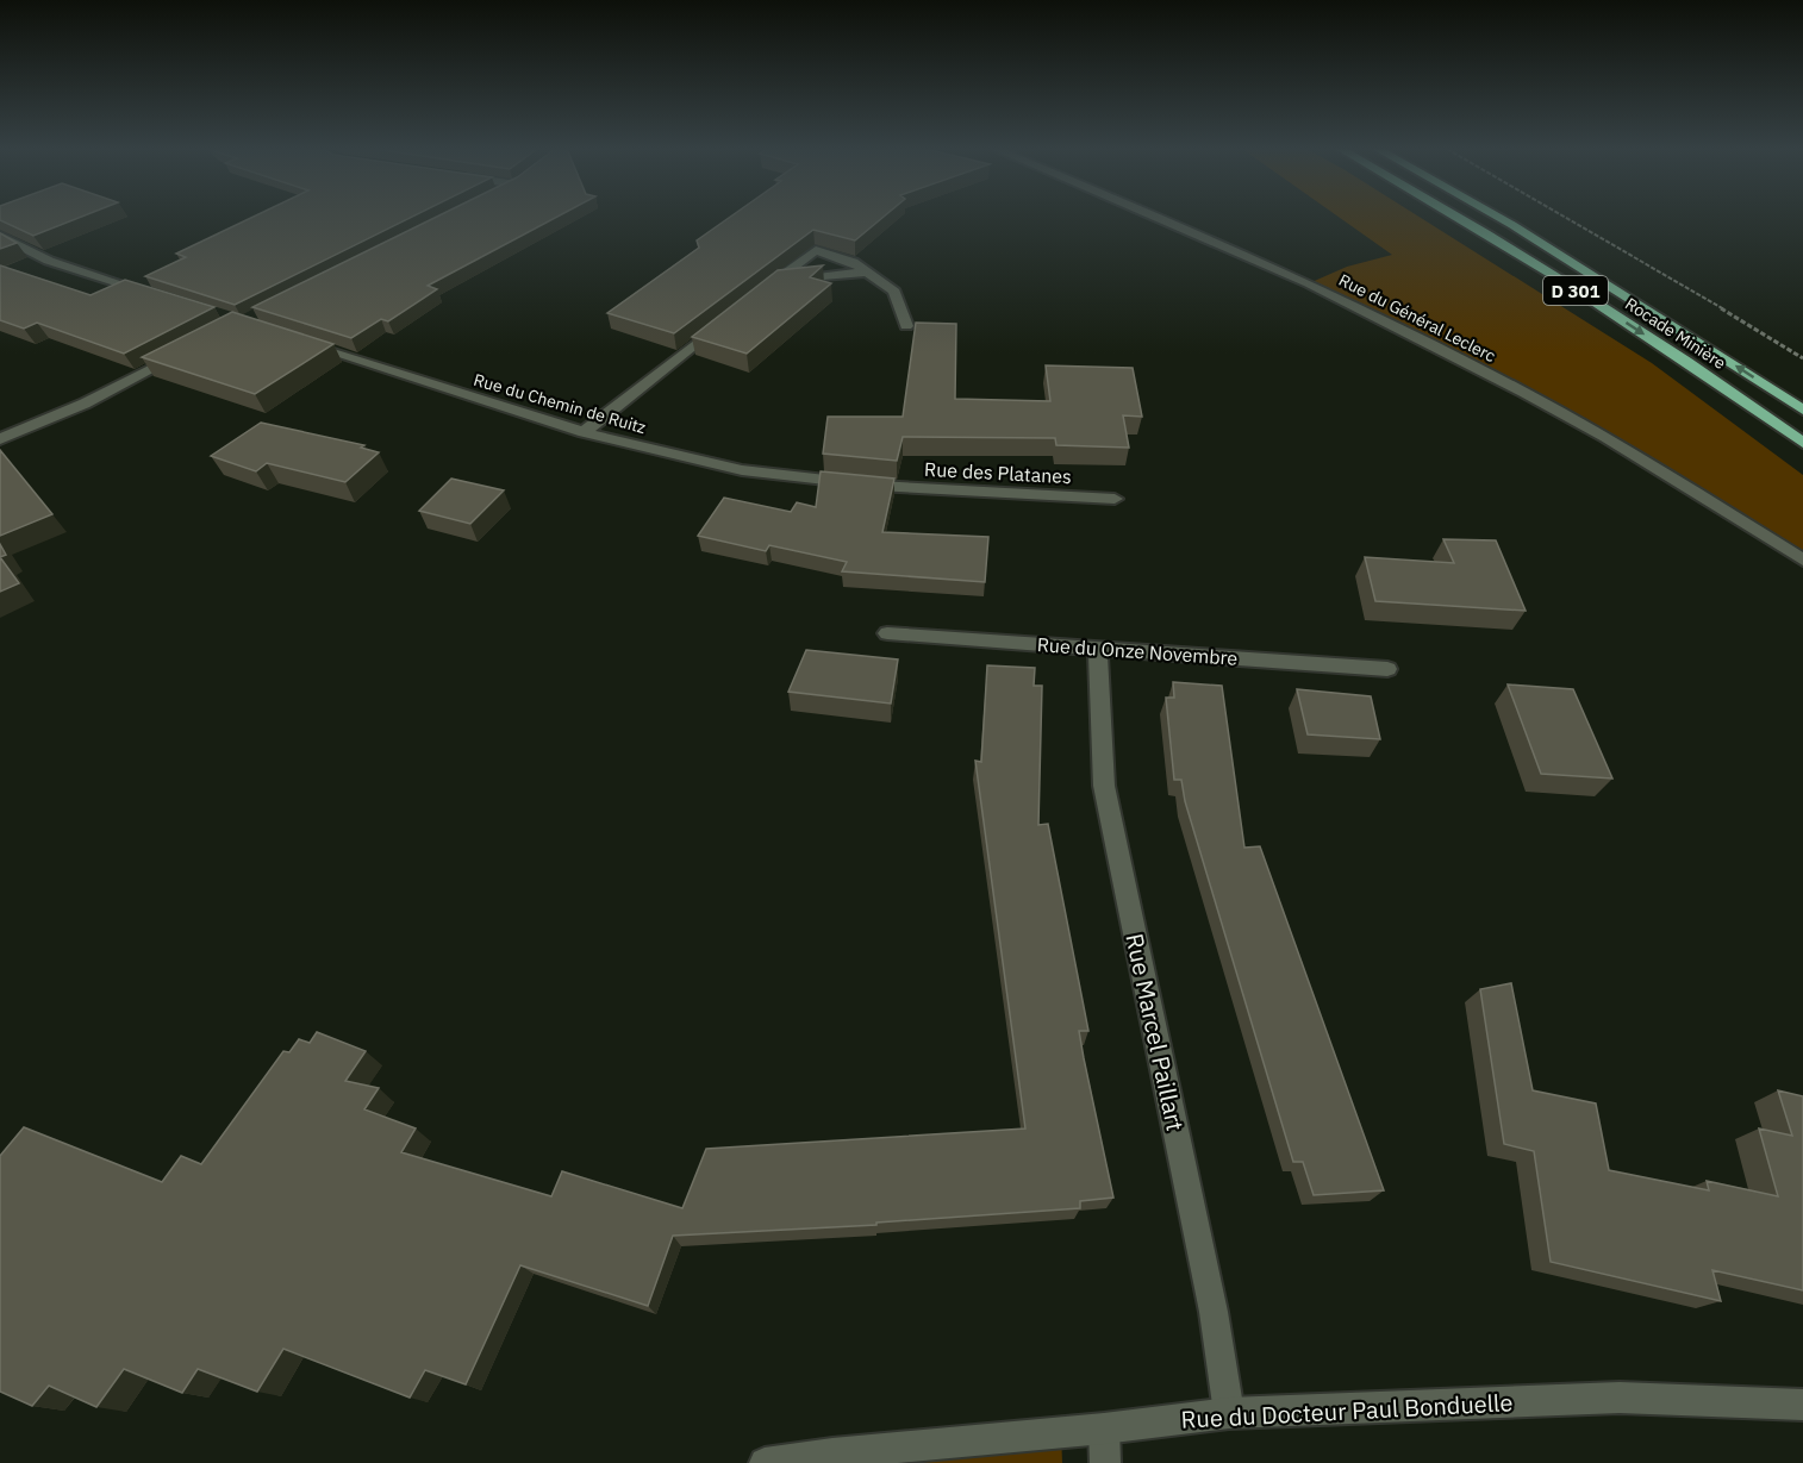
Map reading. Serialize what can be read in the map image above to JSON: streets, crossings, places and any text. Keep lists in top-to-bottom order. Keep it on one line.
{"streets":{"highway":["D 301","Rocade Minière"],"street":["Rue du Général Leclerc","Rue du Chemin de Ruitz","Rue des Platanes","Rue du Onze Novembre","Rue Marcel Paillart","Rue du Docteur Paul Bonduelle"]},"crossings":[["Rue du Chemin de Ruitz","Rue des Platanes"],["Rue du Onze Novembre","Rue Marcel Paillart"],["Rue Marcel Paillart","Rue du Docteur Paul Bonduelle"]]}
